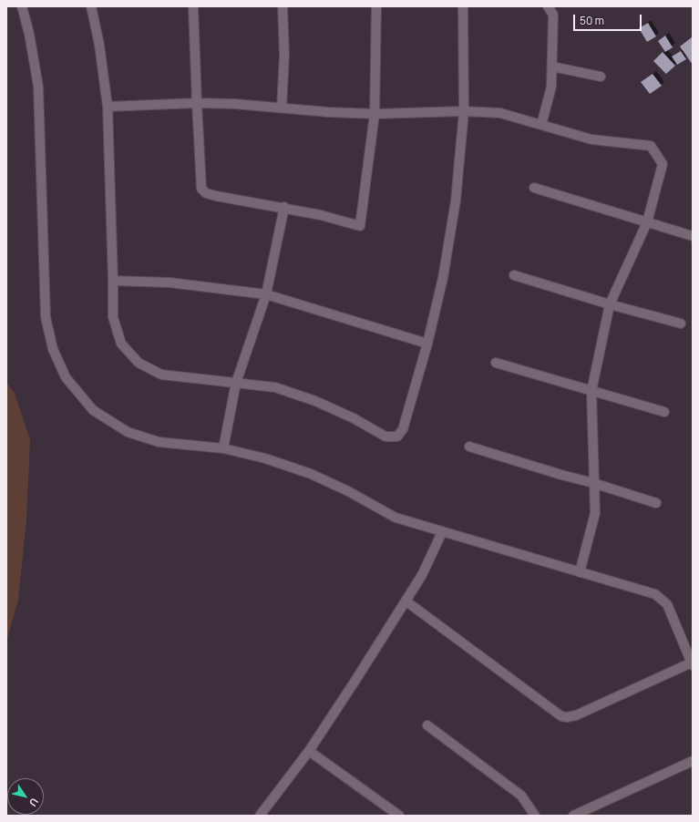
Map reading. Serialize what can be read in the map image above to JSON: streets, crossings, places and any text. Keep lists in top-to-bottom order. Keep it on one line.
{"scale_bar":"50 m","north":"bottom right"}
